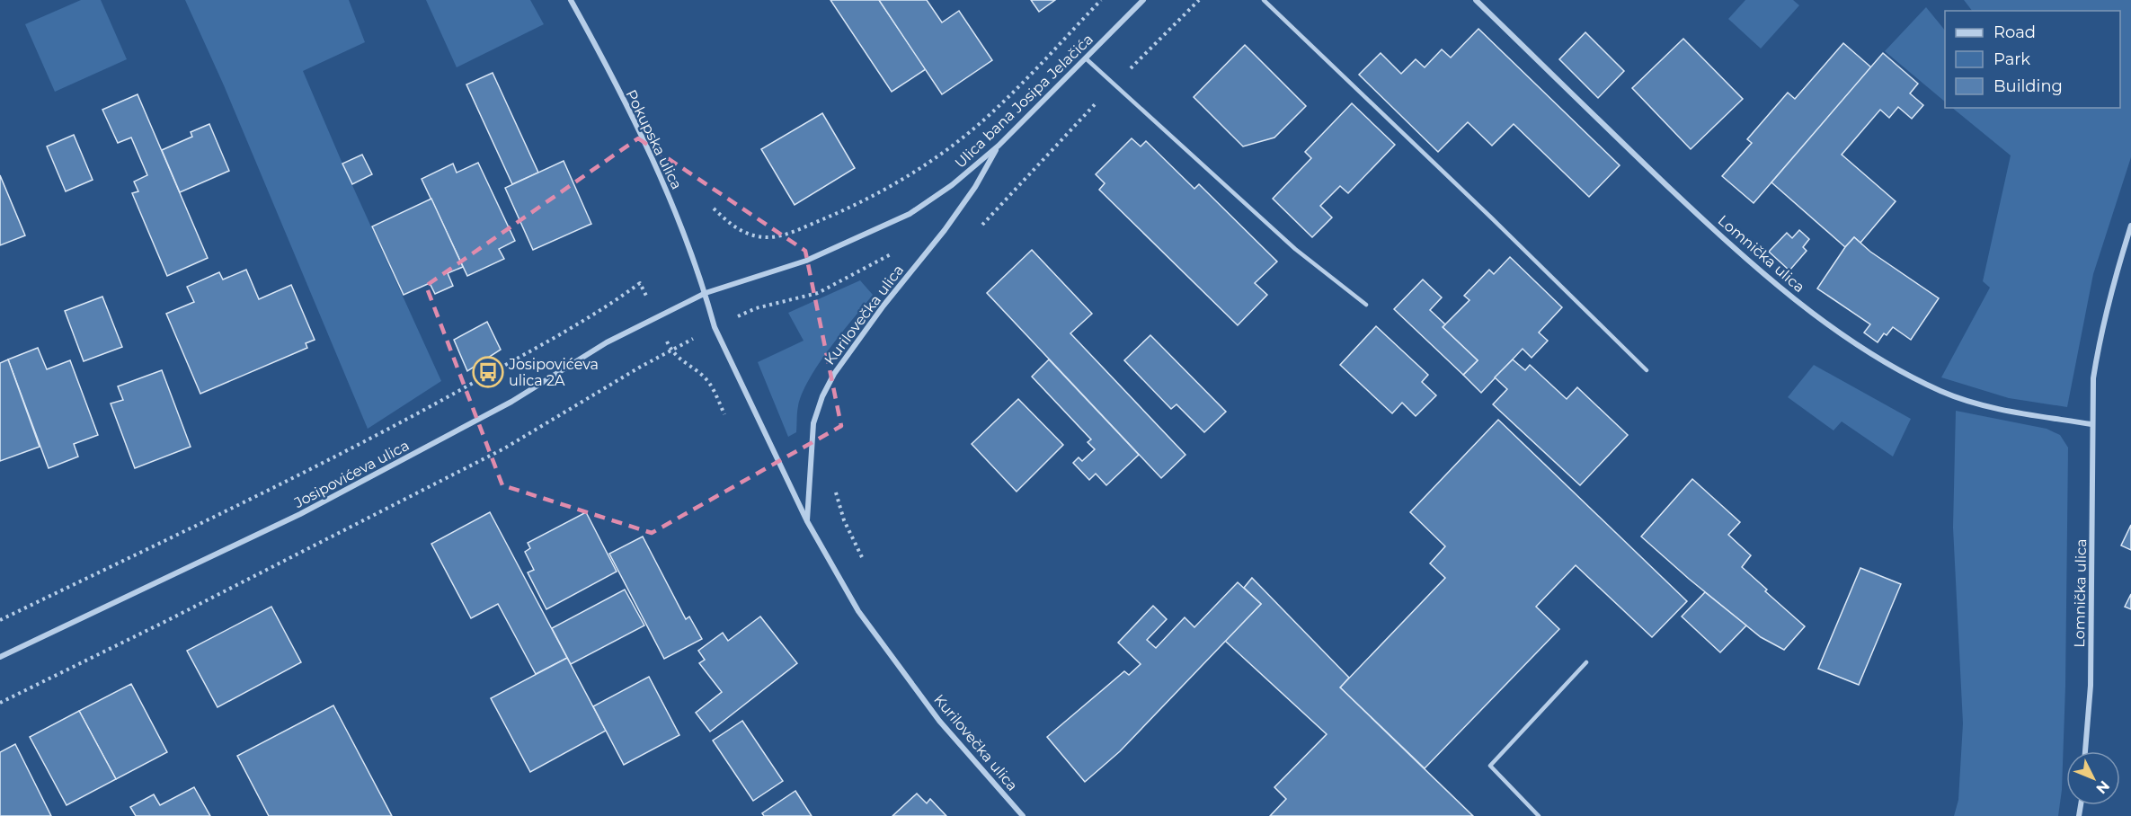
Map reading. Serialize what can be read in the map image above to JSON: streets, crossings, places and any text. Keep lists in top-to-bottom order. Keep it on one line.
{"streets":{"street":["Ulica bana Josipa Jelačića","Pokupska ulica","Lomnička ulica","Kurilovečka ulica","Josipovićeva ulica"]},"crossings":[["Ulica bana Josipa Jelačića","Pokupska ulica"],["Ulica bana Josipa Jelačića","Kurilovečka ulica"],["Ulica bana Josipa Jelačića","Josipovićeva ulica"],["Pokupska ulica","Kurilovečka ulica"],["Pokupska ulica","Josipovićeva ulica"],["Kurilovečka ulica","Josipovićeva ulica"]],"places":{"bus stop":["Josipovićeva ulica 2A"]},"legend":["Road","Park","Building"],"north":"bottom right"}
